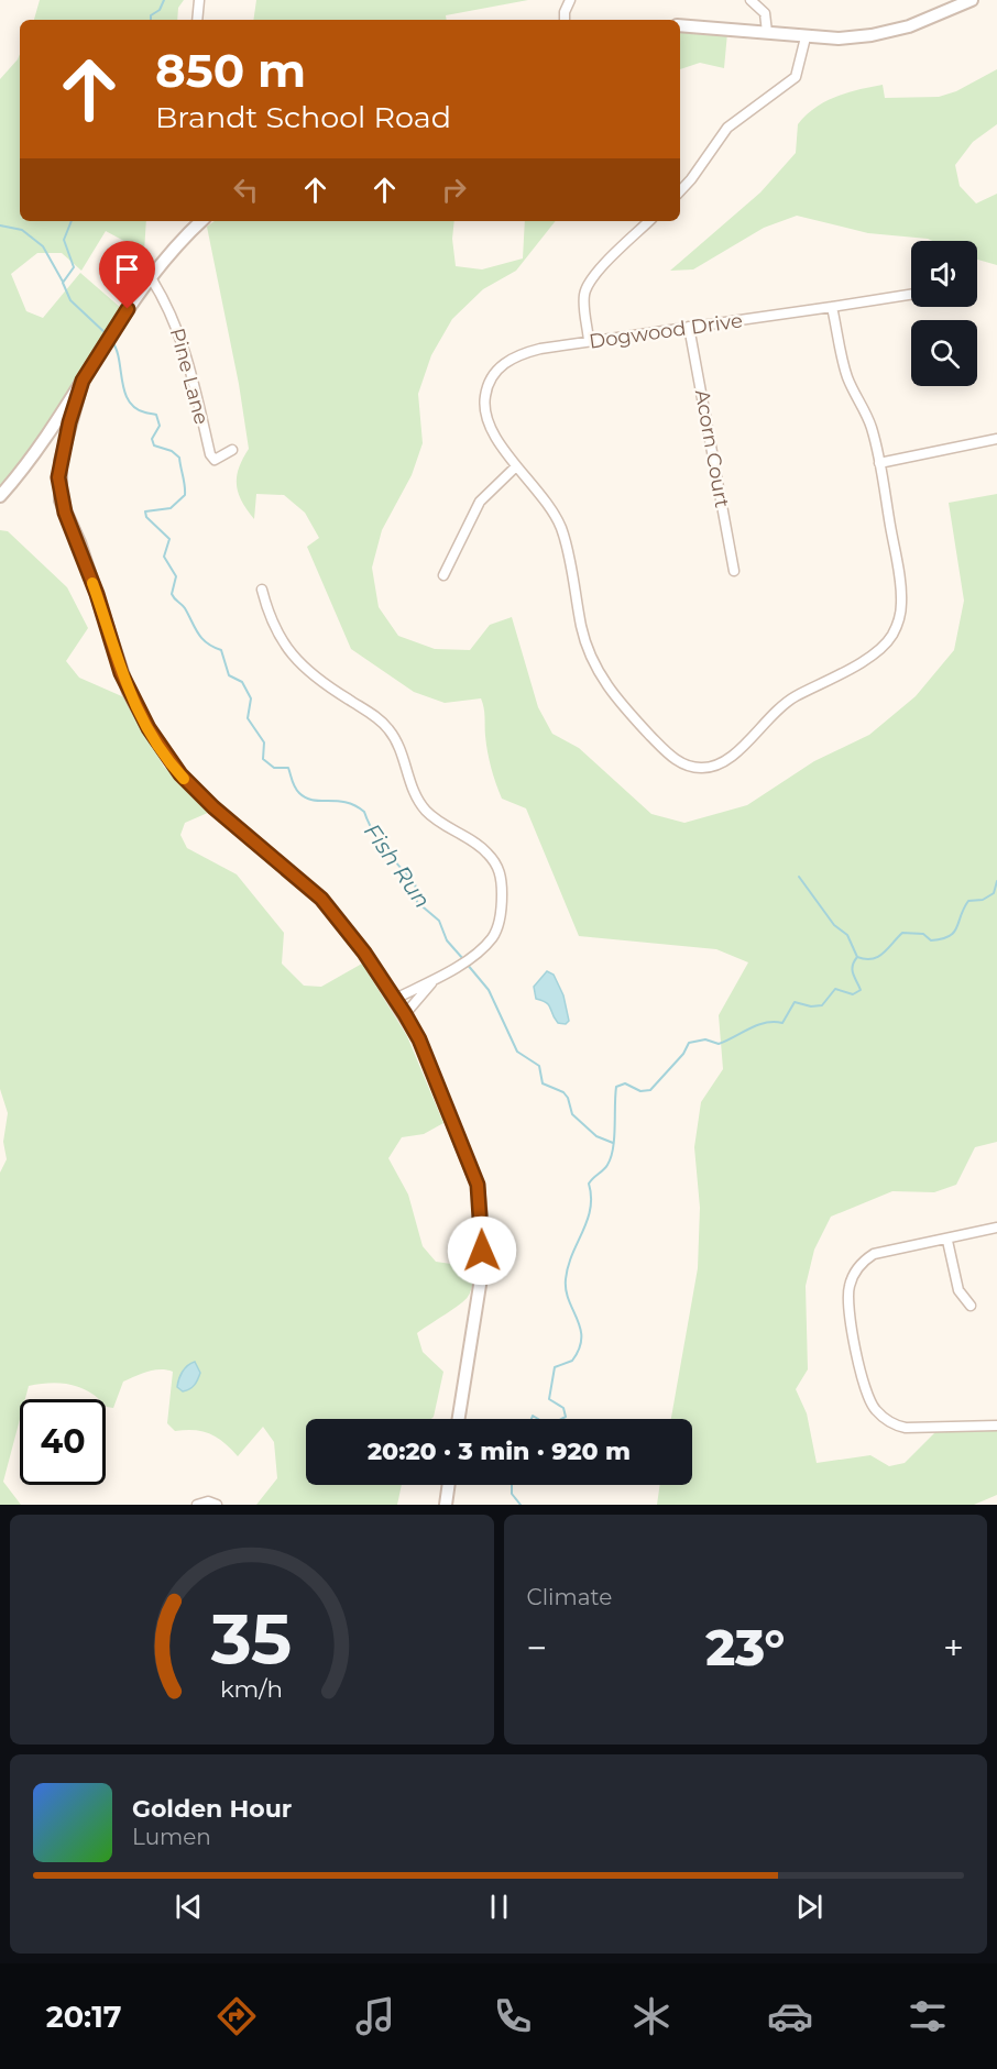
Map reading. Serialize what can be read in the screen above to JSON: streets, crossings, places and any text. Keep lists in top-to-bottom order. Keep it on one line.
{"streets":{"street":["Dogwood Drive","Pine Lane","Acorn Court"]},"crossings":[["Dogwood Drive","Acorn Court"]],"water":["Fish Run"],"page":{"turn":["850 m","Brandt School Road"],"limit":"40","trip":"20:20 · 3 min · 920 m","tile":"Climate","heat":["−","23°","+"],"song":["Golden Hour","Lumen"],"tabs":"20:17","gauge":["35","km/h"]}}
